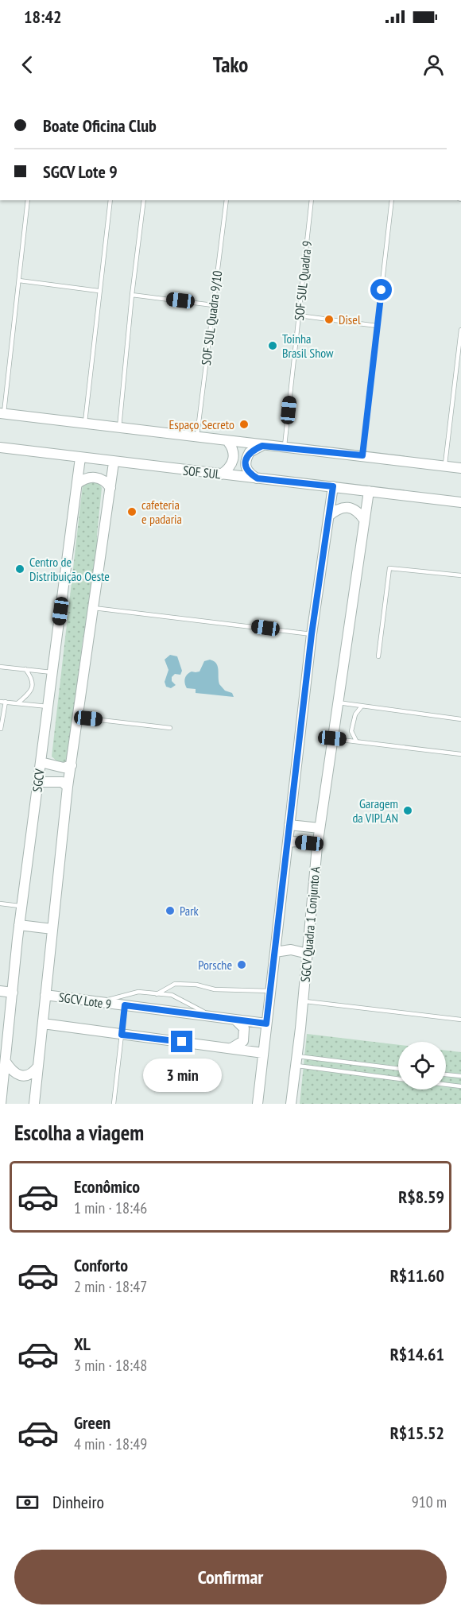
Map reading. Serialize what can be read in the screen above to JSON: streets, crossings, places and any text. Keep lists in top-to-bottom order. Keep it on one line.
{"streets":{"street":["SOF SUL","SGCV","SGCV Quadra 1 Conjunto A","SGCV Lote 9"],"lane":["SOF SUL Quadra 9","SOF SUL Quadra 9/10"]},"crossings":[["SOF SUL","SGCV"],["SOF SUL","SGCV Quadra 1 Conjunto A"]],"places":["Disel","Toinha Brasil Show","Espaço Secreto","cafeteria e padaria","Centro de Distribuição Oeste","Garagem da VIPLAN","Park","Porsche"],"page":{"status":"18:42","header":"Tako","banner":["Boate Oficina Club","SGCV Lote 9"],"bubble":"3 min","heading":"Escolha a viagem","list":[{"name":"Econômico","note":"1 min · 18:46","value":"R$8.59"},{"name":"Conforto","note":"2 min · 18:47","value":"R$11.60"},{"name":"XL","note":"3 min · 18:48","value":"R$14.61"},{"name":"Green","note":"4 min · 18:49","value":"R$15.52"}],"pay":["Dinheiro","910 m"],"buttons":"Confirmar"}}
